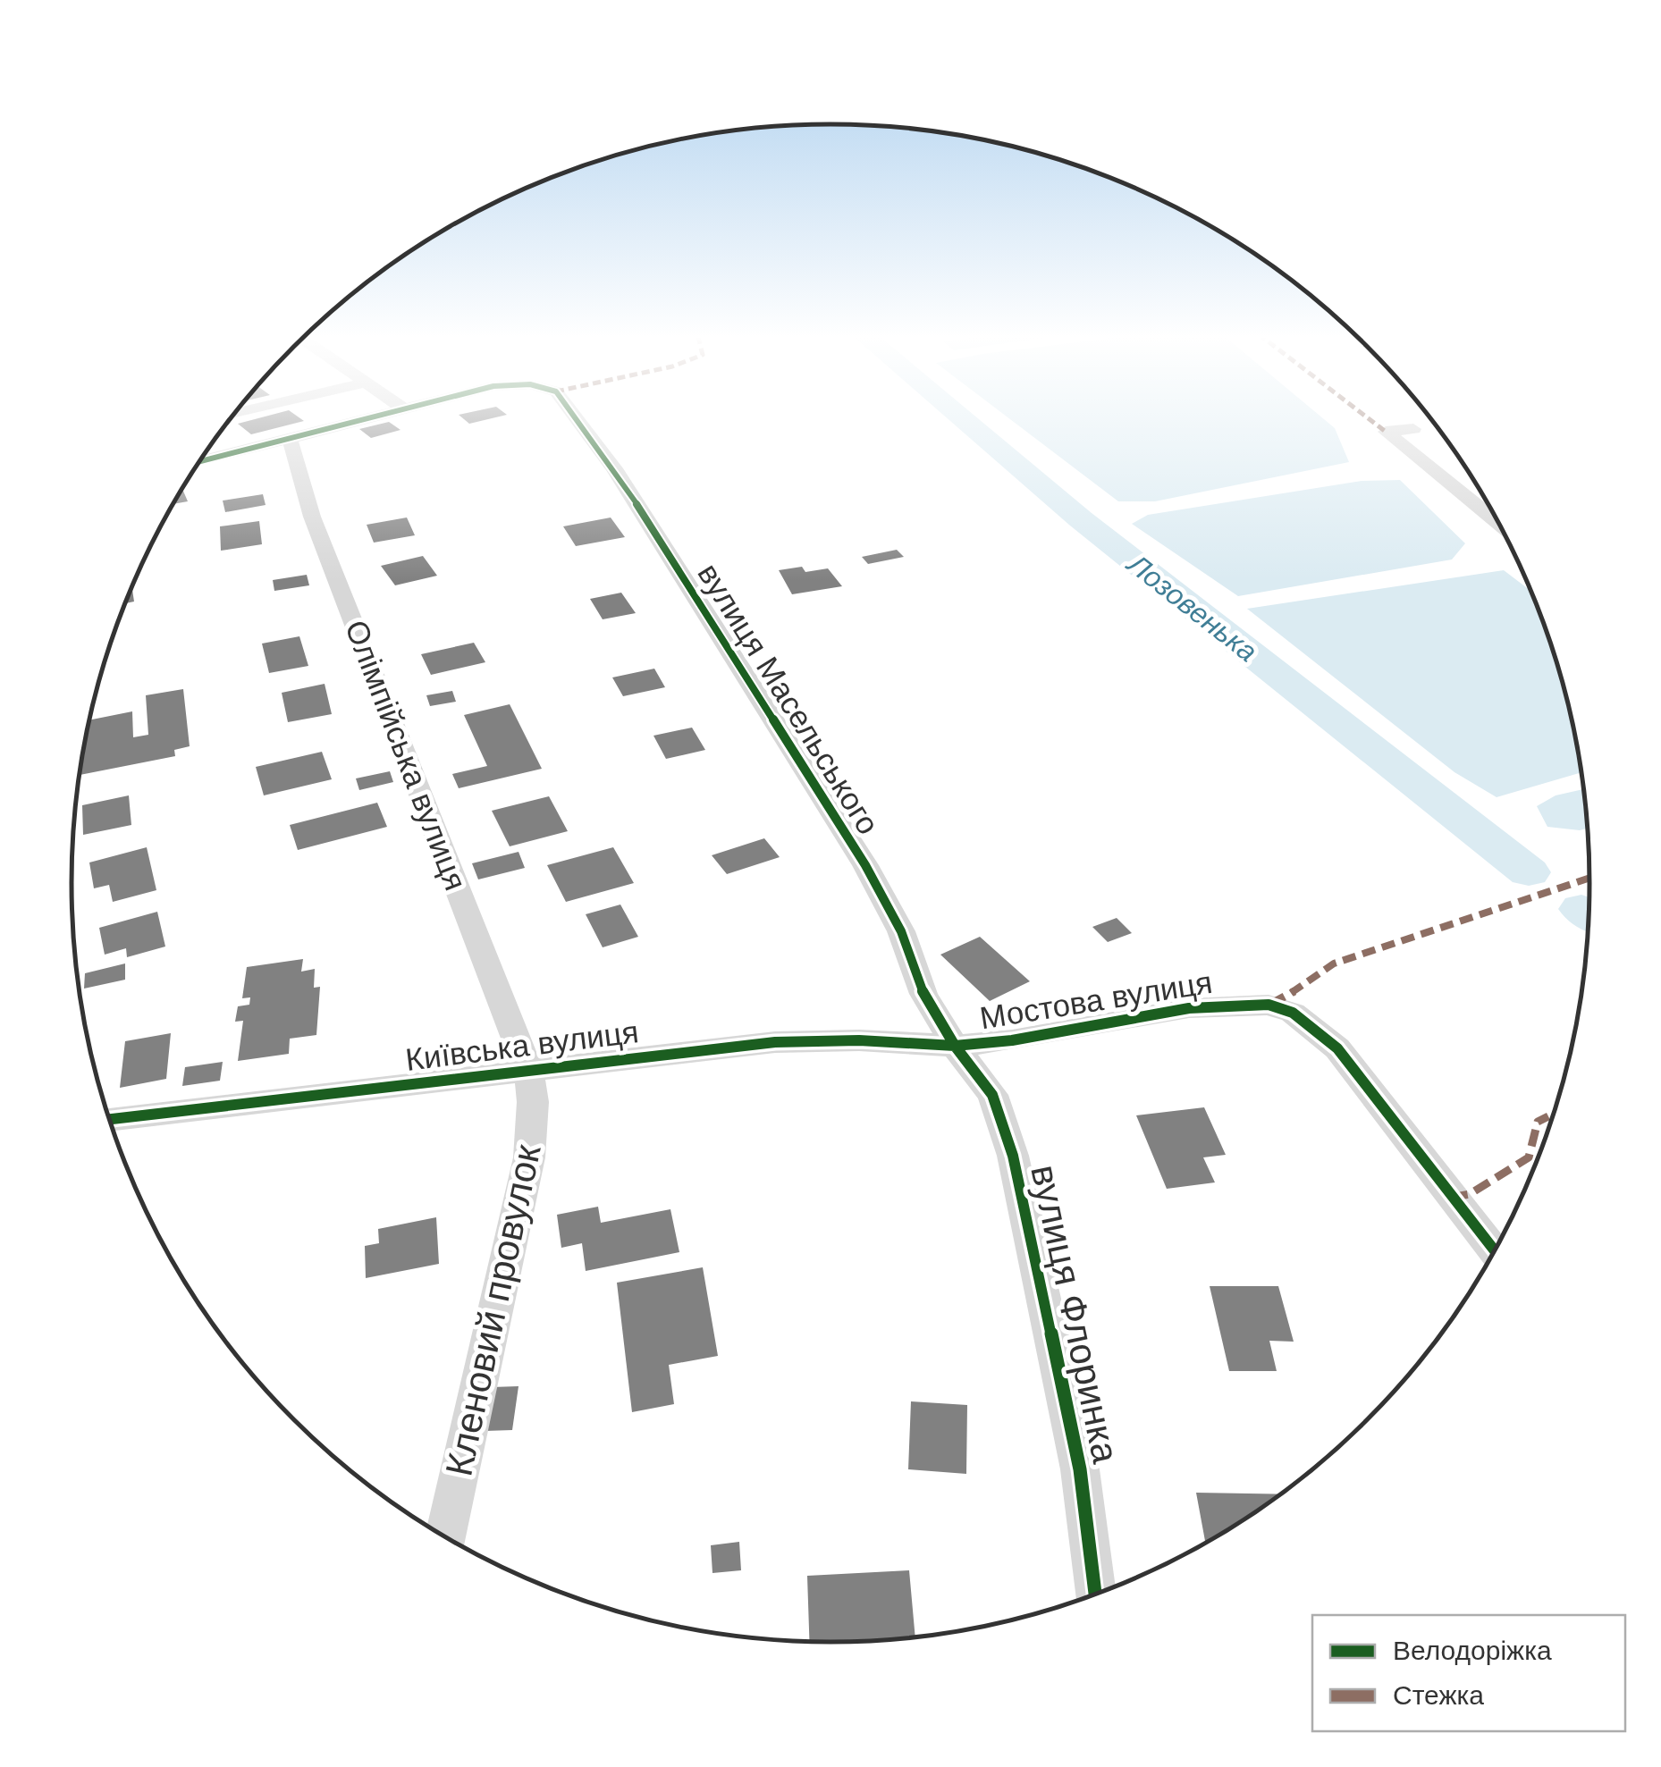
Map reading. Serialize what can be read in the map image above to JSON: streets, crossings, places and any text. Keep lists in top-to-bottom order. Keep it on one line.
{"streets":{"street":["вулиця Масельського","Олімпійська вулиця","Мостова вулиця","Київська вулиця","Кленовий провулок","вулиця Флоринка"]},"crossings":[["вулиця Масельського","Мостова вулиця"],["вулиця Масельського","Київська вулиця"],["вулиця Масельського","вулиця Флоринка"],["Олімпійська вулиця","Київська вулиця"],["Олімпійська вулиця","Кленовий провулок"],["Мостова вулиця","Київська вулиця"],["Мостова вулиця","вулиця Флоринка"],["Київська вулиця","Кленовий провулок"],["Київська вулиця","вулиця Флоринка"]],"water":["Лозовенька"],"legend":["Велодоріжка","Стежка"]}
